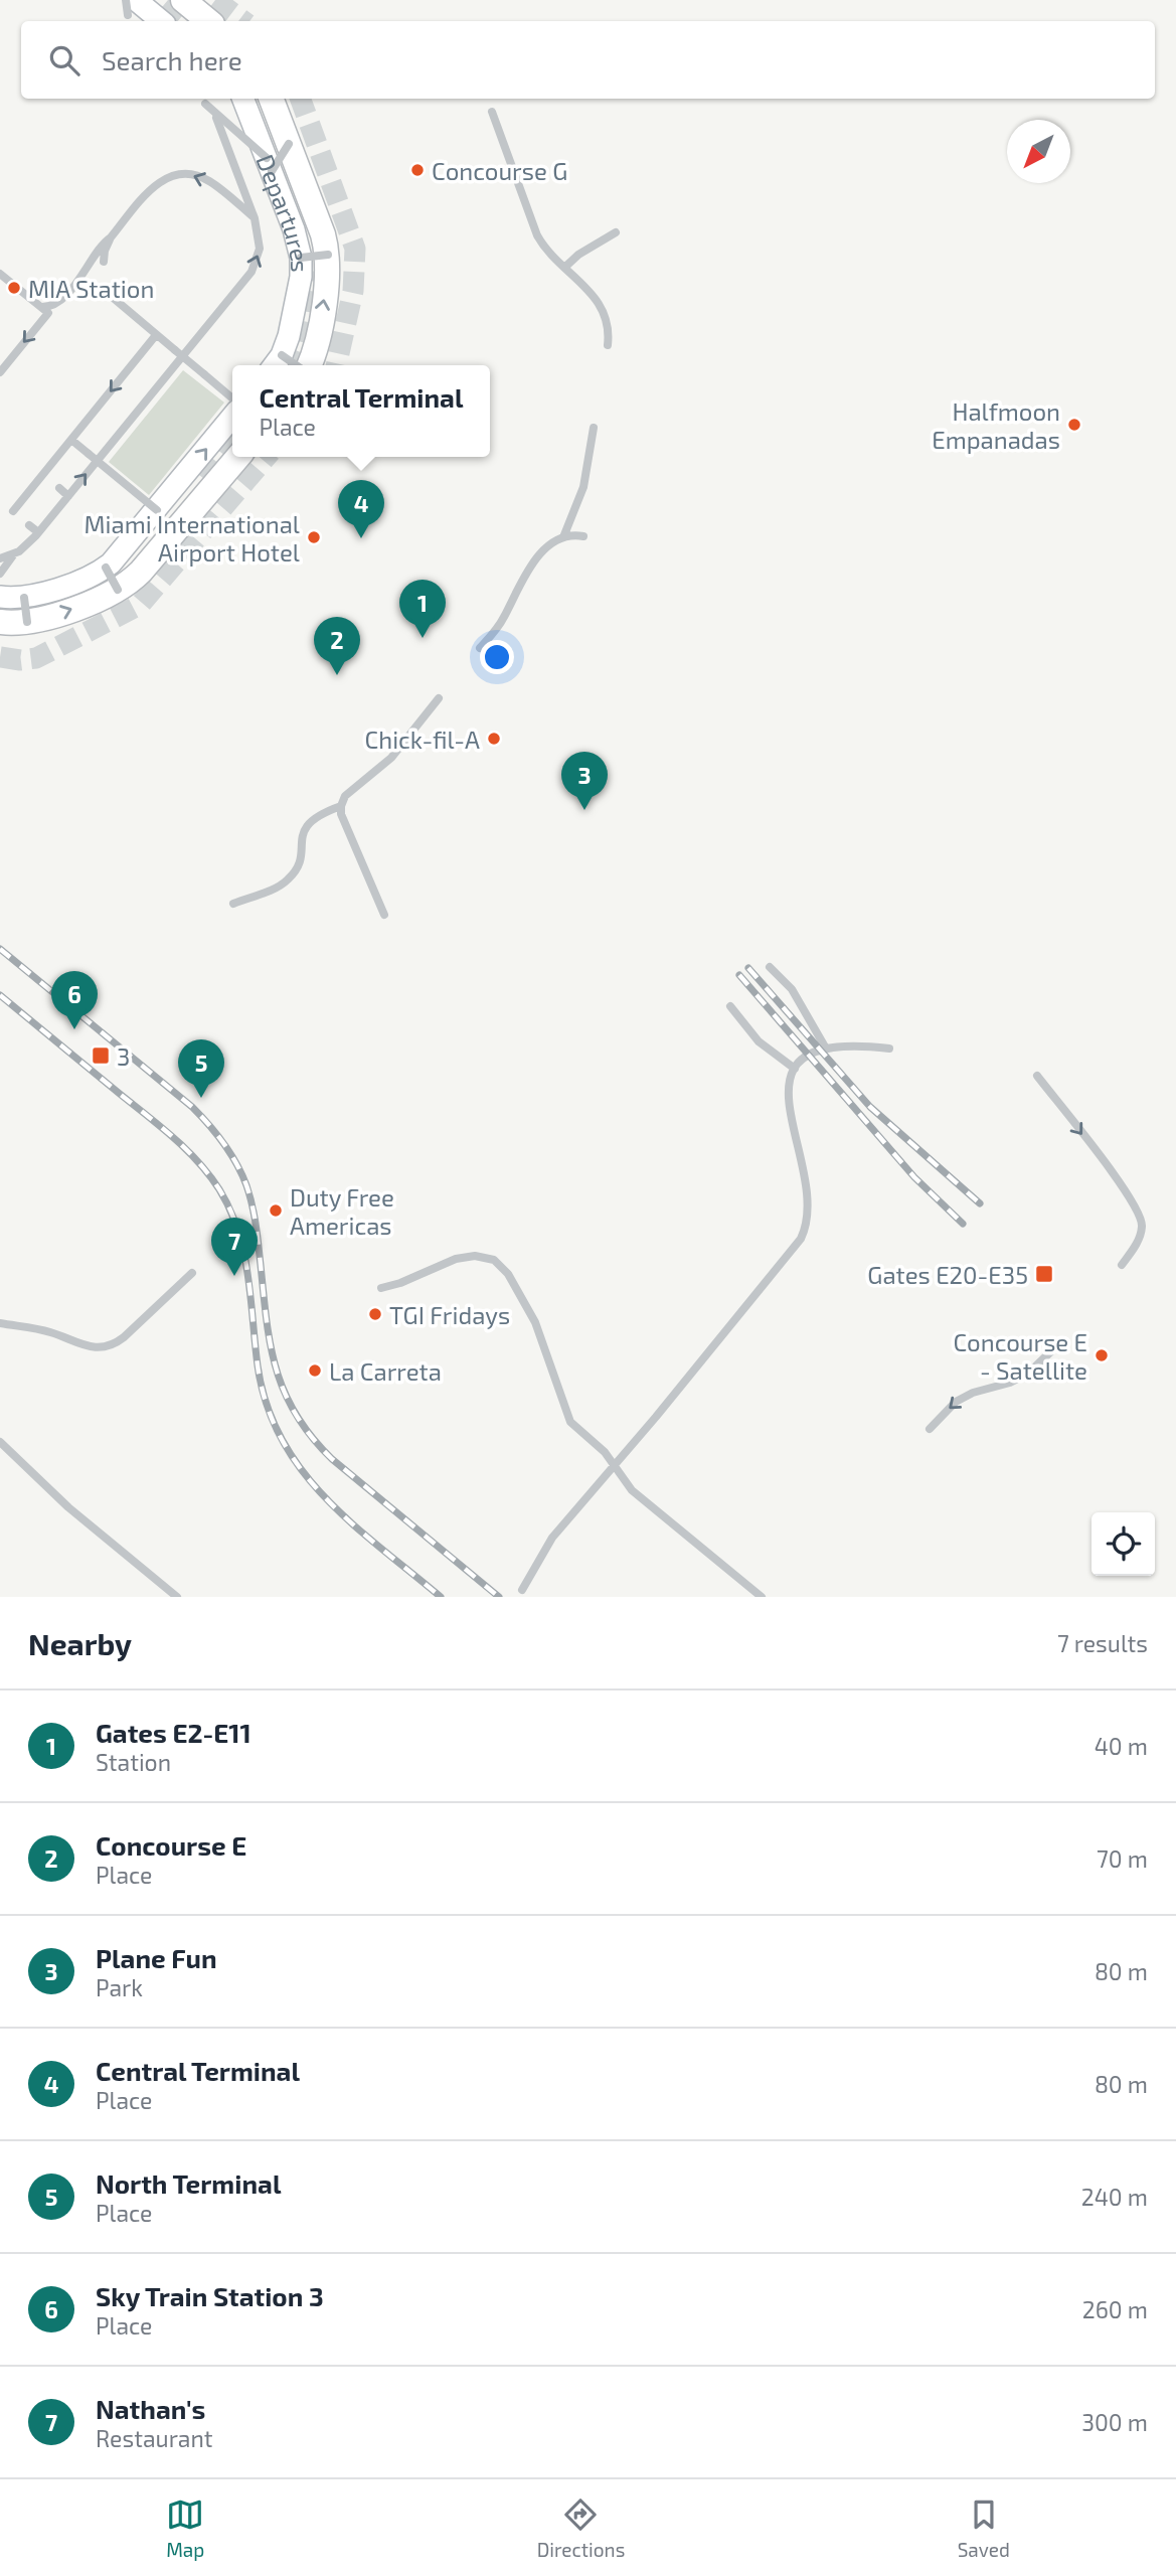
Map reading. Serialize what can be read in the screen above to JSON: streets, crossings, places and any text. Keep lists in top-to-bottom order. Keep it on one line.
{"streets":{"main road":["Departures"]},"places":{"other":["Concourse G","MIA Station","Halfmoon Empanadas","Miami International Airport Hotel","Chick-fil-A","Duty Free Americas","TGI Fridays","Concourse E - Satellite","La Carreta"],"transit":["3","Gates E20-E35"]},"north":"bottom left","page":{"search":"Search here","popup":["Central Terminal","Place"],"pins":["4","1","2","3","6","5","7"],"heading":["Nearby","7 results"],"list":[{"mark":"1","name":"Gates E2-E11","note":"Station","value":"40 m"},{"mark":"2","name":"Concourse E","note":"Place","value":"70 m"},{"mark":"3","name":"Plane Fun","note":"Park","value":"80 m"},{"mark":"4","name":"Central Terminal","note":"Place","value":"80 m"},{"mark":"5","name":"North Terminal","note":"Place","value":"240 m"},{"mark":"6","name":"Sky Train Station 3","note":"Place","value":"260 m"},{"mark":"7","name":"Nathan's","note":"Restaurant","value":"300 m"}],"nav":["Map","Directions","Saved"]}}
